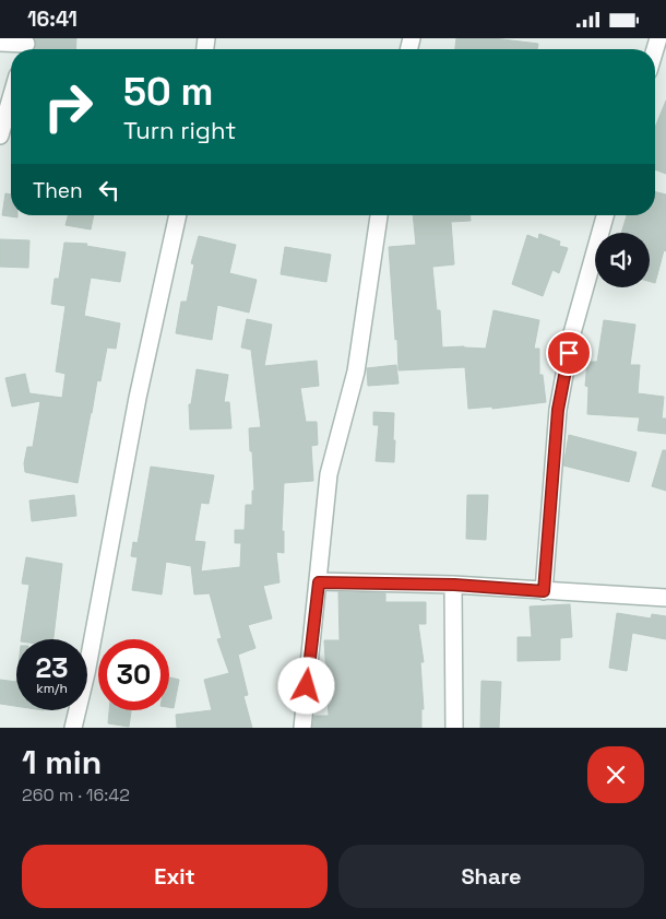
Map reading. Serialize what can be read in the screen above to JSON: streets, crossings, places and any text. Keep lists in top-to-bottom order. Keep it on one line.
{"page":{"status":"16:41","turn":["50 m","Turn right"],"then":"Then","speed":"23 km/h","limit":"30","heading":["1 min","260 m · 16:42"],"buttons":["Exit","Share"]}}
